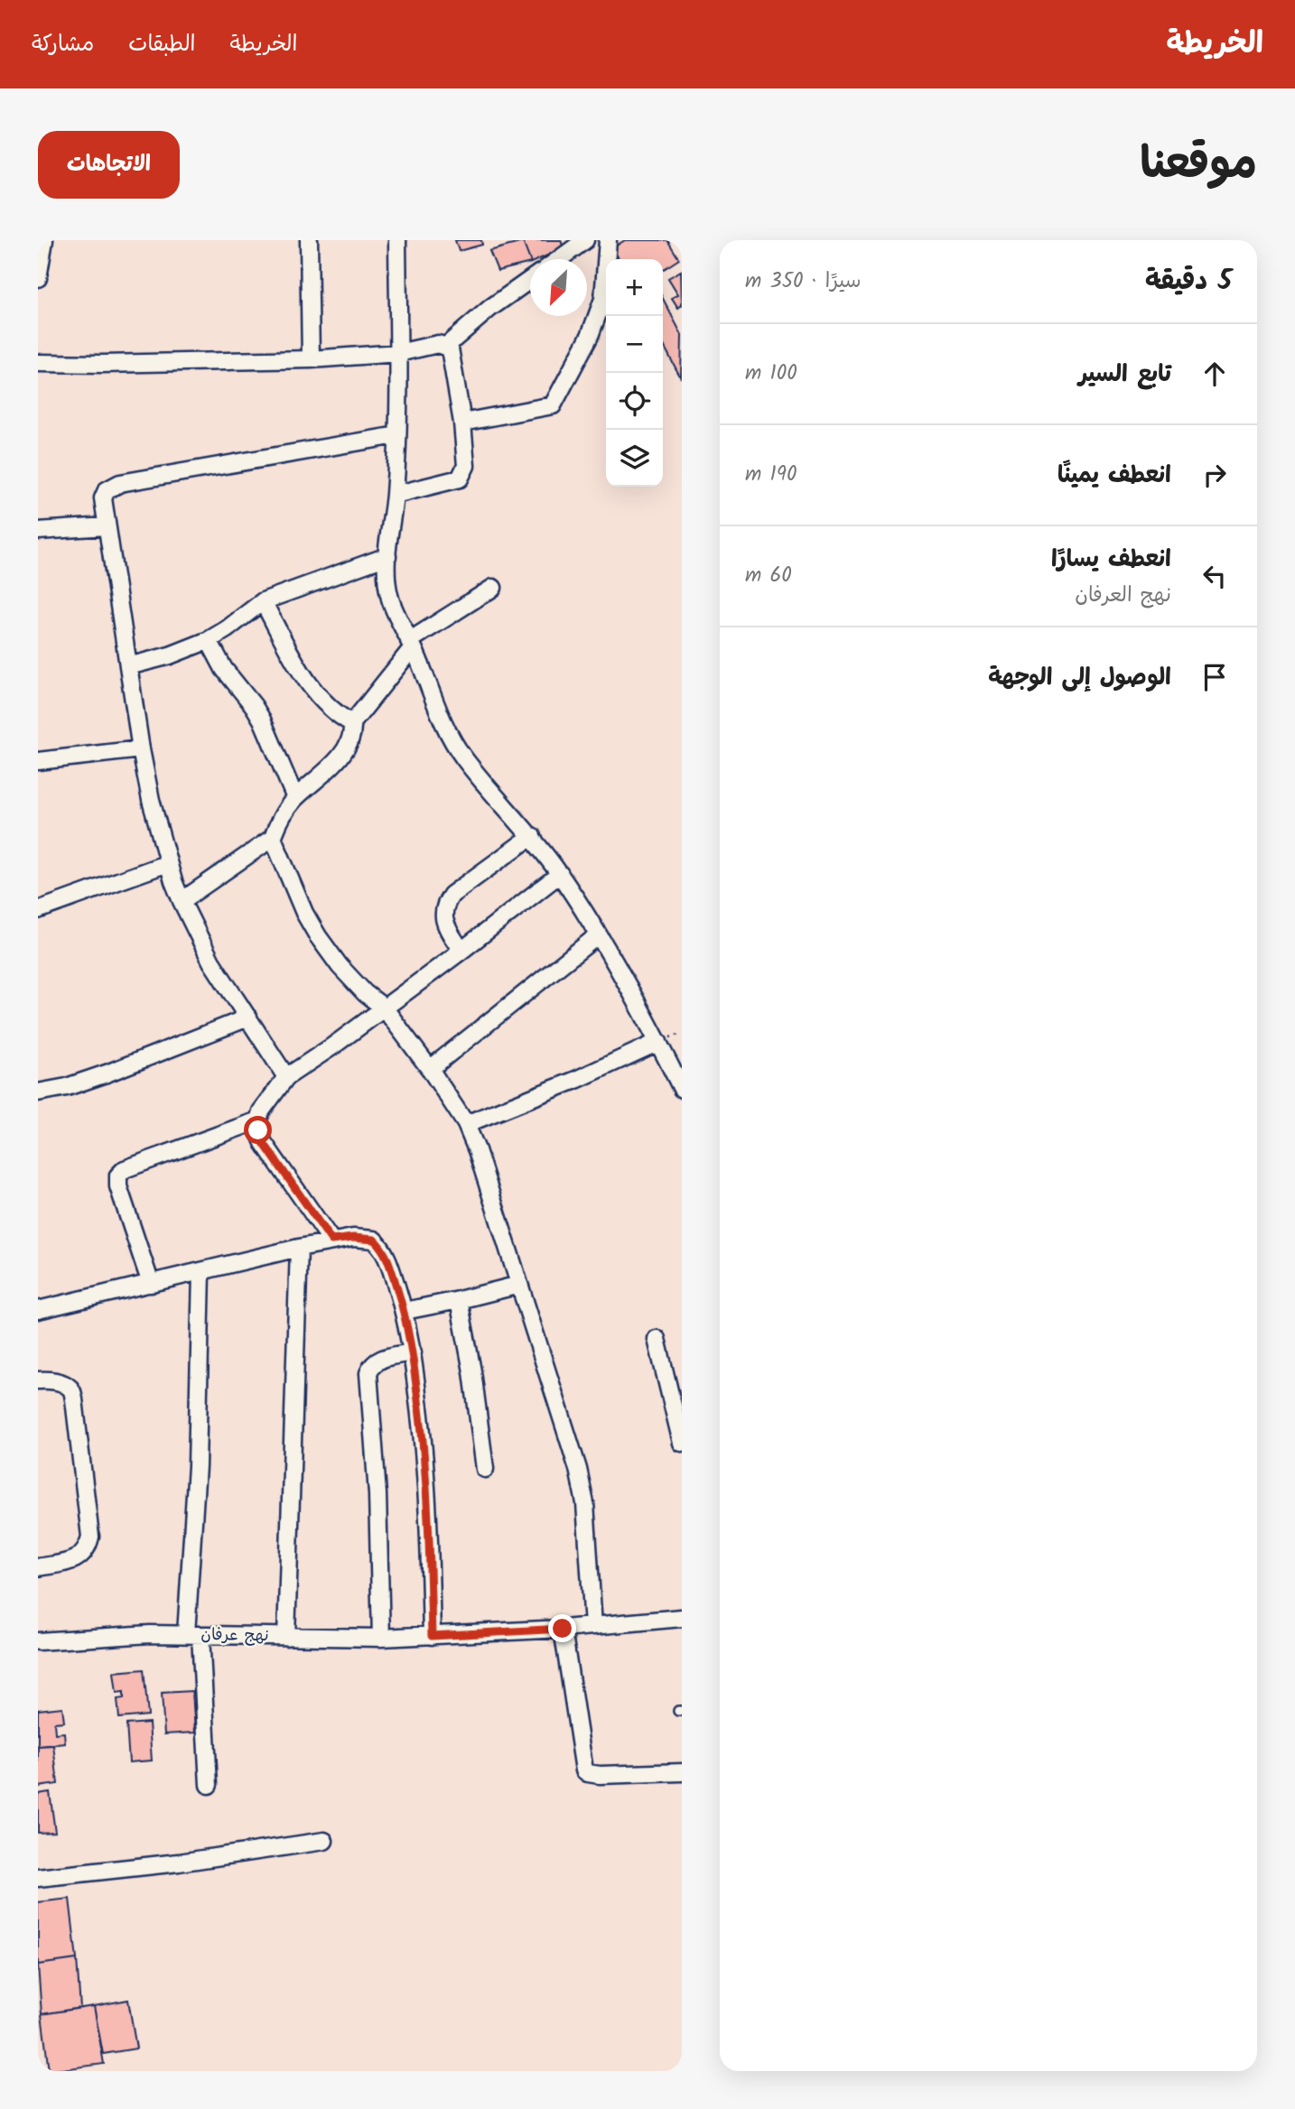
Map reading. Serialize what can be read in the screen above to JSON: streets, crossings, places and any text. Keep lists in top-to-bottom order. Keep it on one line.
{"streets":{"street":["نهج عرفان"]},"north":"bottom left","page":{"header":"الخريطة","nav":["الخريطة","الطبقات","مشاركة"],"title":"موقعنا","buttons":"الاتجاهات","heading":["5 دقيقة","سيرًا · 350 m"],"map_buttons":["+","−"],"list":[["تابع السير","100 m"],["انعطف يمينًا","190 m"],["انعطف يسارًا","نهج العرفان","60 m"],"الوصول إلى الوجهة"]}}
